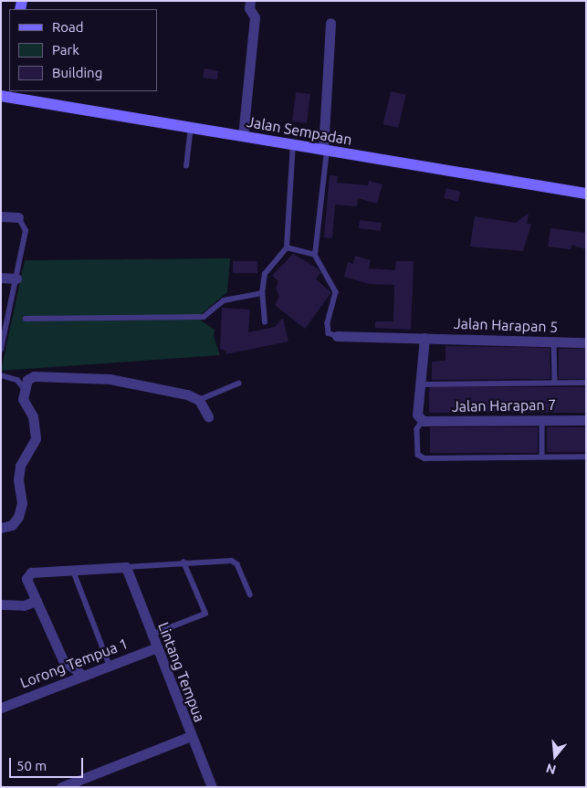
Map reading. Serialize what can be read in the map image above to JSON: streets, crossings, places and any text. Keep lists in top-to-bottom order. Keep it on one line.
{"streets":{"street":["Jalan Sempadan","Jalan Harapan 5","Jalan Harapan 7","Lorong Tempua 1","Lintang Tempua"]},"crossings":[["Lorong Tempua 1","Lintang Tempua"]],"legend":["Road","Park","Building"],"scale_bar":"50 m","north":"bottom"}
